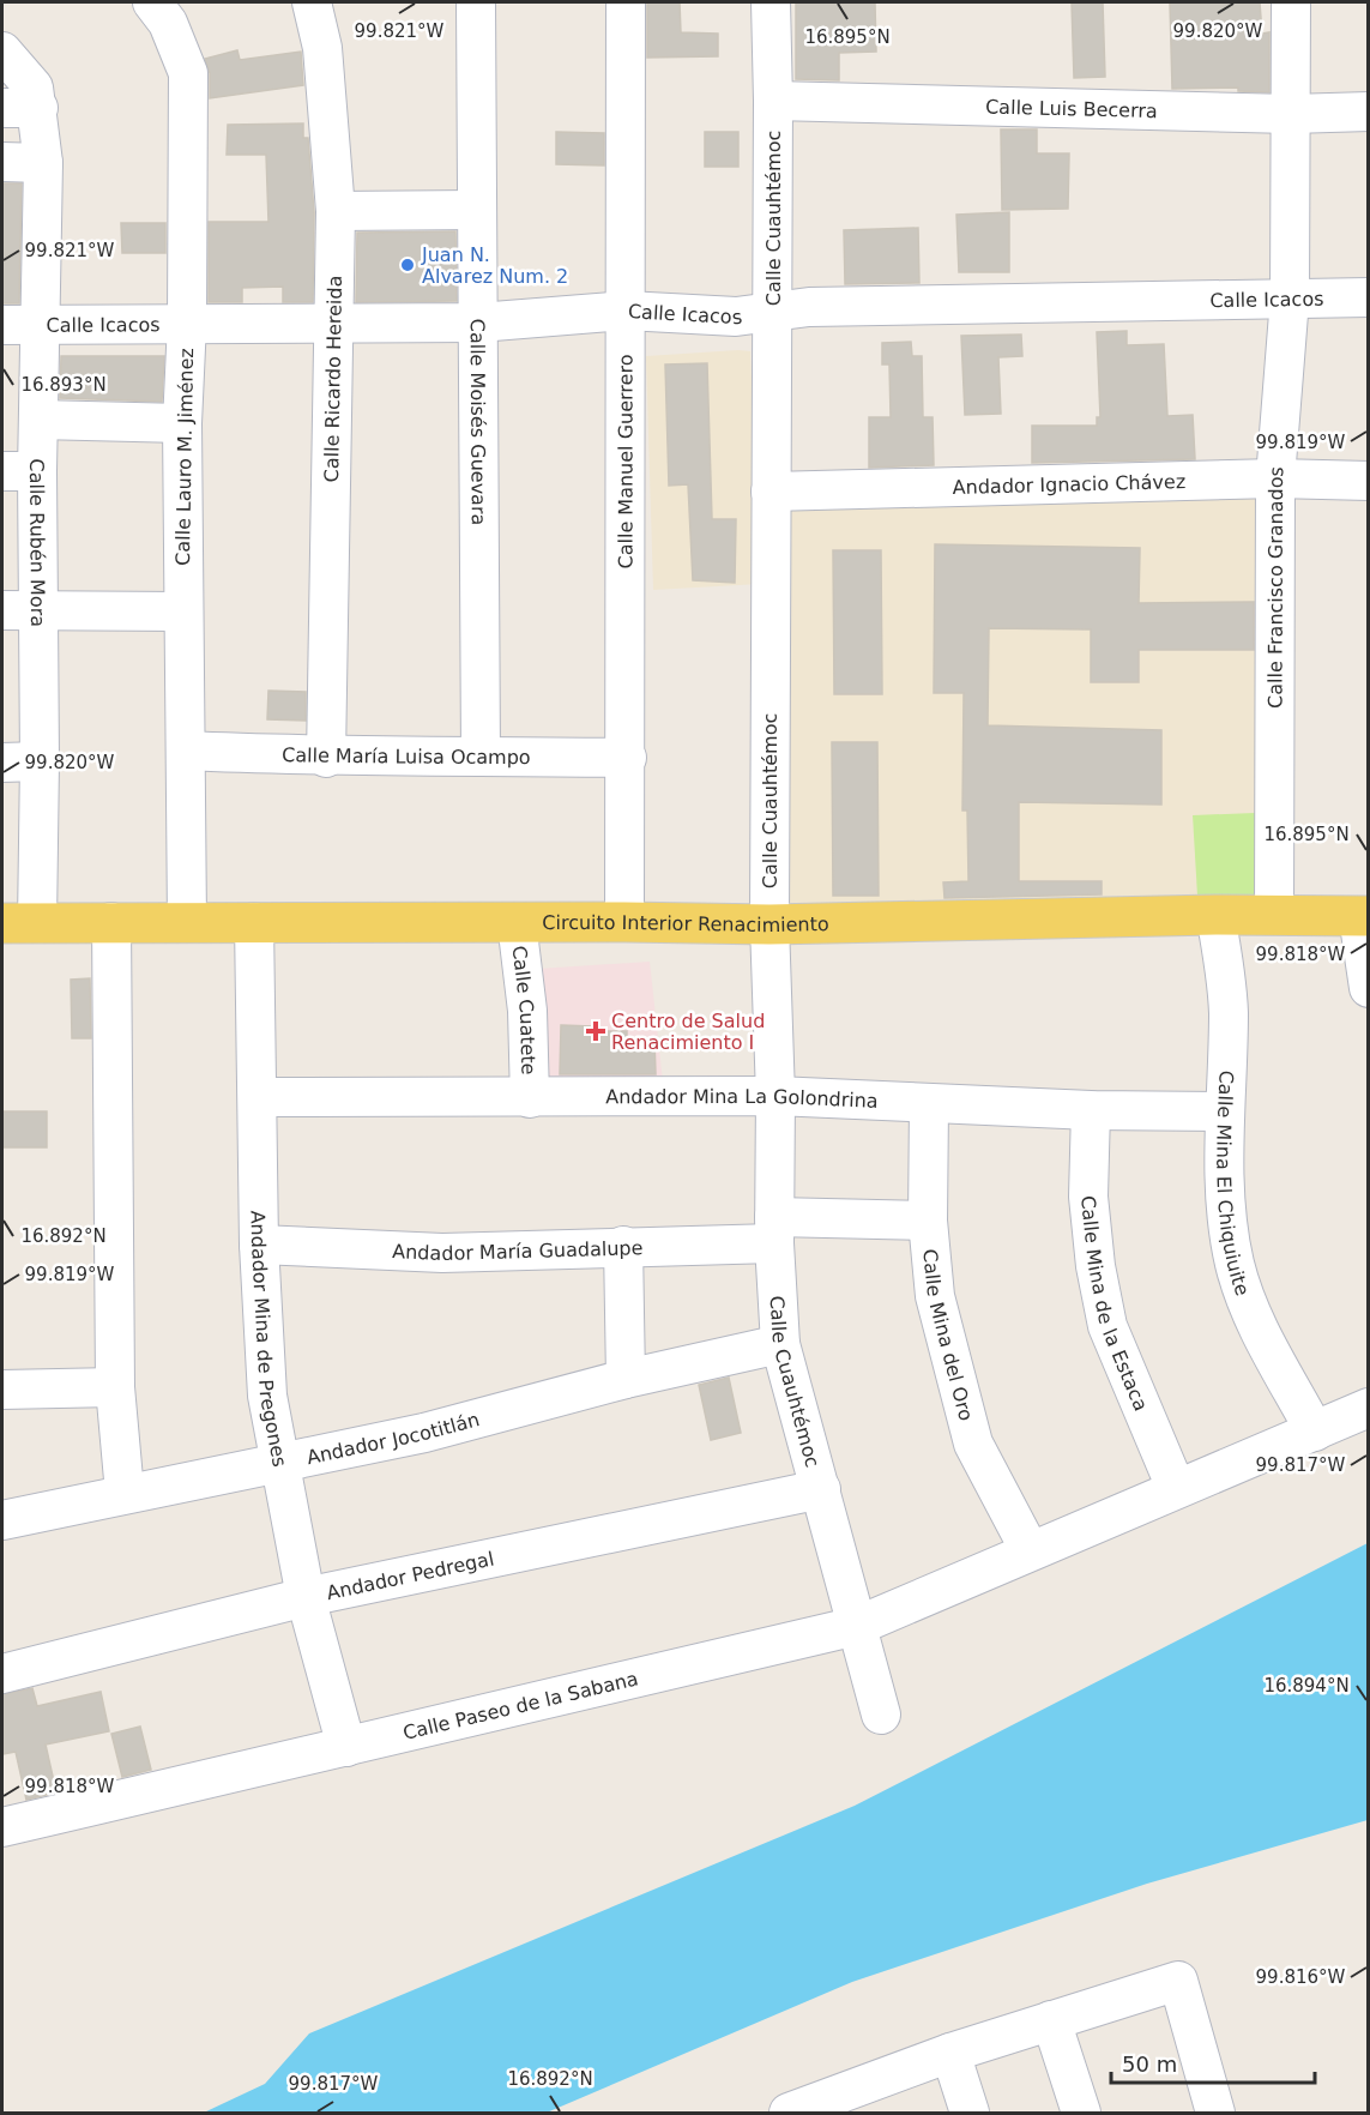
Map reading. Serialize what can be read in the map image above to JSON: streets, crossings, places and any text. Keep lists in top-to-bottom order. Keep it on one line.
{"streets":{"main road":["Circuito Interior Renacimiento"],"street":["Calle Luis Becerra","Calle Cuauhtémoc","Calle Icacos","Calle Ricardo Hereida","Calle Moisés Guevara","Calle Lauro M. Jiménez","Calle Manuel Guerrero","Andador Ignacio Chávez","Calle Rubén Mora","Calle Francisco Granados","Calle María Luisa Ocampo","Calle Cuatete","Andador Mina La Golondrina","Calle Mina El Chiquiuite","Andador María Guadalupe","Calle Mina de la Estaca","Calle Mina del Oro","Andador Mina de Pregones","Andador Jocotitlán","Andador Pedregal","Calle Paseo de la Sabana"]},"crossings":[["Calle Luis Becerra","Calle Cuauhtémoc"],["Calle Luis Becerra","Calle Francisco Granados"],["Calle Cuauhtémoc","Calle Icacos"],["Calle Cuauhtémoc","Andador Ignacio Chávez"],["Calle Cuauhtémoc","Circuito Interior Renacimiento"],["Calle Cuauhtémoc","Andador Mina La Golondrina"],["Calle Cuauhtémoc","Andador María Guadalupe"],["Calle Cuauhtémoc","Andador Jocotitlán"],["Calle Cuauhtémoc","Andador Pedregal"],["Calle Cuauhtémoc","Calle Paseo de la Sabana"],["Calle Icacos","Calle Ricardo Hereida"],["Calle Icacos","Calle Moisés Guevara"],["Calle Icacos","Calle Lauro M. Jiménez"],["Calle Icacos","Calle Manuel Guerrero"],["Calle Icacos","Calle Rubén Mora"],["Calle Icacos","Calle Francisco Granados"],["Calle Ricardo Hereida","Calle María Luisa Ocampo"],["Calle Moisés Guevara","Calle María Luisa Ocampo"],["Calle Lauro M. Jiménez","Calle María Luisa Ocampo"],["Calle Lauro M. Jiménez","Circuito Interior Renacimiento"],["Calle Manuel Guerrero","Calle María Luisa Ocampo"],["Calle Manuel Guerrero","Circuito Interior Renacimiento"],["Andador Ignacio Chávez","Calle Francisco Granados"],["Calle Rubén Mora","Circuito Interior Renacimiento"],["Calle Francisco Granados","Circuito Interior Renacimiento"],["Circuito Interior Renacimiento","Calle Cuatete"],["Circuito Interior Renacimiento","Calle Mina El Chiquiuite"],["Circuito Interior Renacimiento","Andador Mina de Pregones"],["Calle Cuatete","Andador Mina La Golondrina"],["Andador Mina La Golondrina","Calle Mina El Chiquiuite"],["Andador Mina La Golondrina","Calle Mina de la Estaca"],["Andador Mina La Golondrina","Calle Mina del Oro"],["Andador Mina La Golondrina","Andador Mina de Pregones"],["Calle Mina El Chiquiuite","Calle Paseo de la Sabana"],["Andador María Guadalupe","Calle Mina del Oro"],["Andador María Guadalupe","Andador Mina de Pregones"],["Calle Mina de la Estaca","Calle Paseo de la Sabana"],["Calle Mina del Oro","Calle Paseo de la Sabana"],["Andador Mina de Pregones","Andador Jocotitlán"],["Andador Mina de Pregones","Andador Pedregal"],["Andador Mina de Pregones","Calle Paseo de la Sabana"]],"places":{"other":["Juan N. Alvarez Num. 2"],"health":["Centro de Salud Renacimiento I"]},"scale_bar":"50 m","coordinates":["99.821°W","99.820°W","16.895°N","16.893°N","99.819°W","99.818°W","16.892°N","99.817°W","16.894°N","99.816°W"]}
